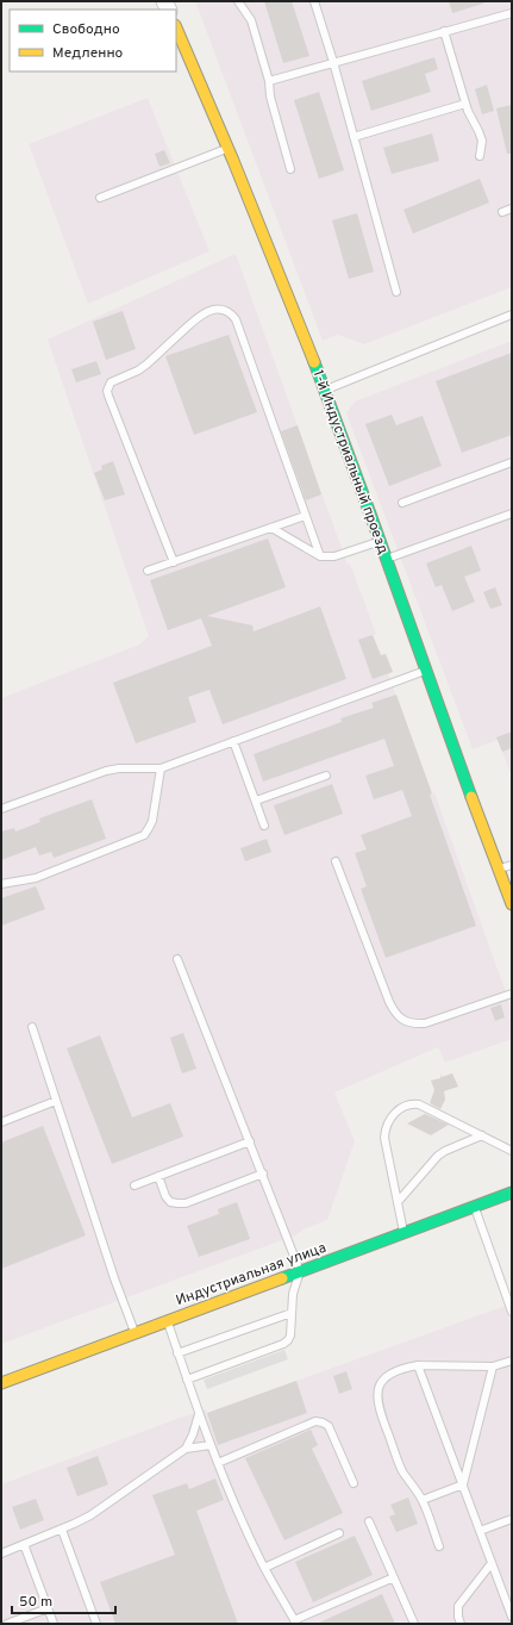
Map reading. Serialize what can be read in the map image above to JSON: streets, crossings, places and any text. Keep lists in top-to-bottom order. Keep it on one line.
{"streets":{"street":["1-й Индустриальный проезд","Индустриальная улица"]},"legend":["Свободно","Медленно"],"scale_bar":"50 m"}
